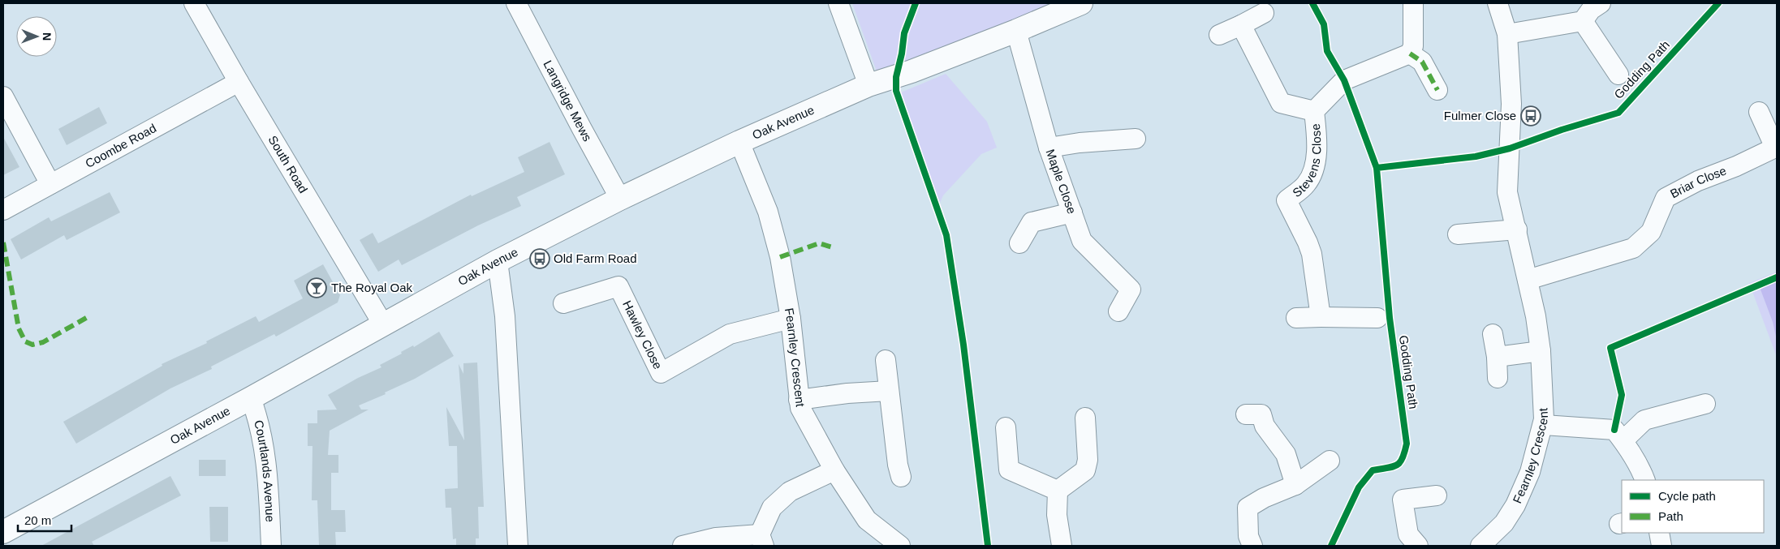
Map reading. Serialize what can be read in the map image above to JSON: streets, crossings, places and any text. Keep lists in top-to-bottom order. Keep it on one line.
{"streets":{"street":["Langridge Mews","Oak Avenue","Coombe Road","Stevens Close","South Road","Maple Close","Briar Close","Hawley Close","Fearnley Crescent","Courtlands Avenue"],"cycle path":["Godding Path"]},"crossings":[["Langridge Mews","Oak Avenue"],["Oak Avenue","South Road"],["Oak Avenue","Maple Close"],["Oak Avenue","Fearnley Crescent"],["Oak Avenue","Courtlands Avenue"],["Coombe Road","South Road"],["Briar Close","Fearnley Crescent"],["Hawley Close","Fearnley Crescent"]],"places":{"bus stop":["Fulmer Close","Old Farm Road"],"bar":["The Royal Oak"]},"legend":["Cycle path","Path"],"scale_bar":"20 m","north":"right"}
